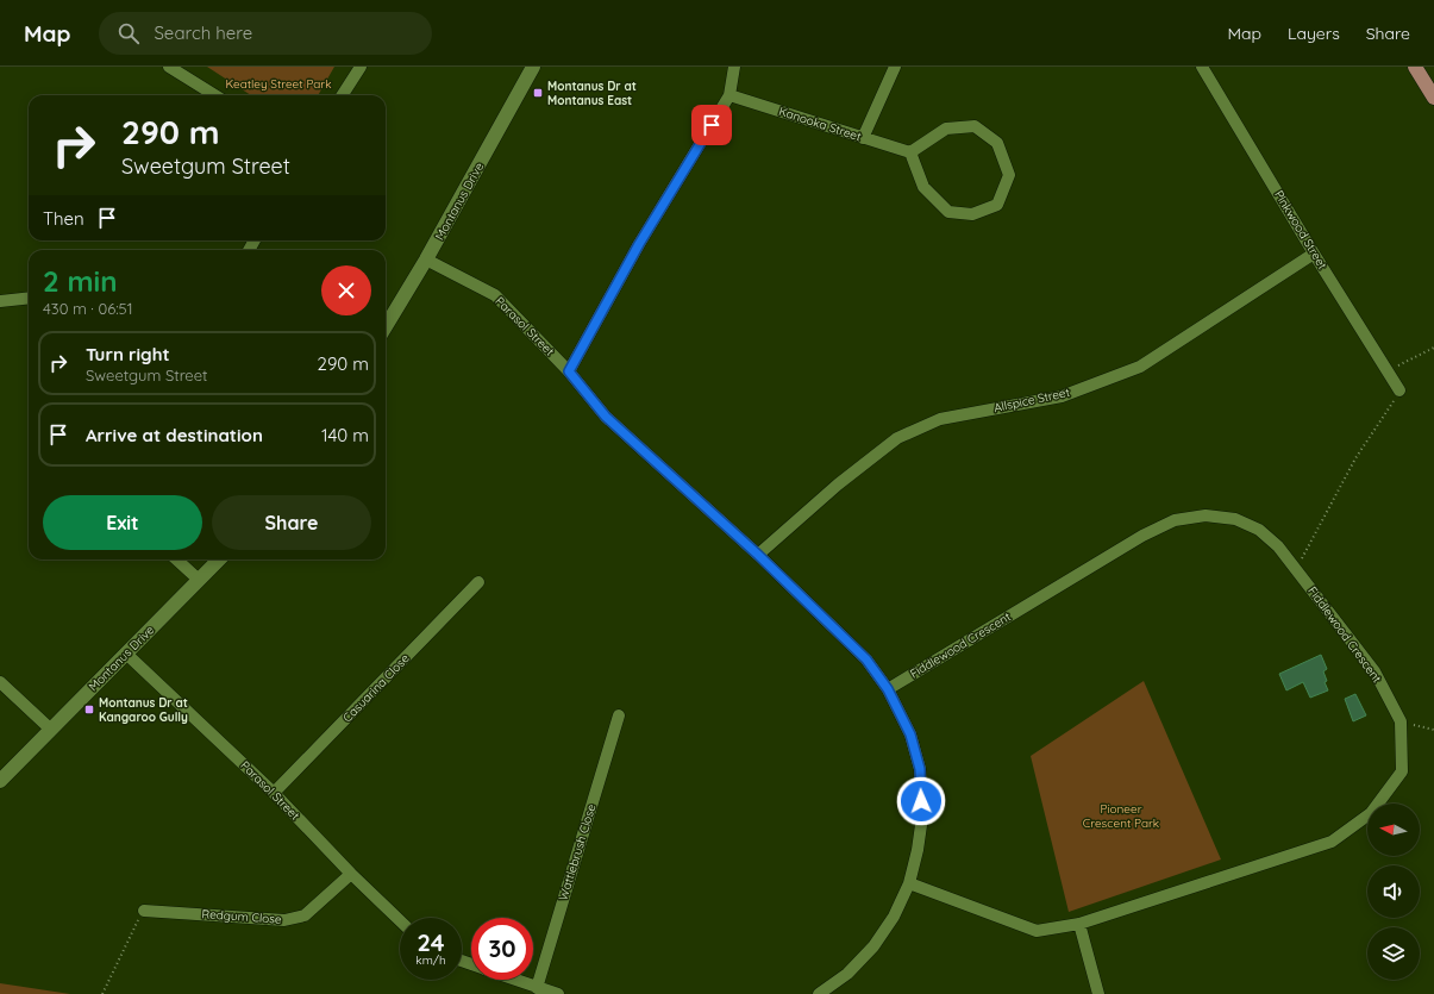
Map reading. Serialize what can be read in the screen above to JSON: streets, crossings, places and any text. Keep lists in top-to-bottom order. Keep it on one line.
{"streets":{"street":["Kanooka Street","Montanus Drive","Pinkwood Street","Parasol Street","Allspice Street","Fiddlewood Crescent","Casuarina Close","Wattlebrush Close","Redgum Close"]},"crossings":[["Montanus Drive","Parasol Street"],["Pinkwood Street","Allspice Street"],["Parasol Street","Allspice Street"],["Parasol Street","Fiddlewood Crescent"],["Parasol Street","Casuarina Close"],["Parasol Street","Redgum Close"]],"parks":["Keatley Street Park","Pioneer Crescent Park"],"places":{"transit":["Montanus Dr at Montanus East","Montanus Dr at Kangaroo Gully"]},"north":"left","page":{"header":"Map","search":"Search here","nav":["Map","Layers","Share"],"turn":["290 m","Sweetgum Street"],"then":"Then","heading":["2 min","430 m · 06:51"],"list":[{"name":"Turn right","note":"Sweetgum Street","value":"290 m"},{"name":"Arrive at destination","value":"140 m"}],"buttons":["Exit","Share"],"speed":"24 km/h","limit":"30"}}
